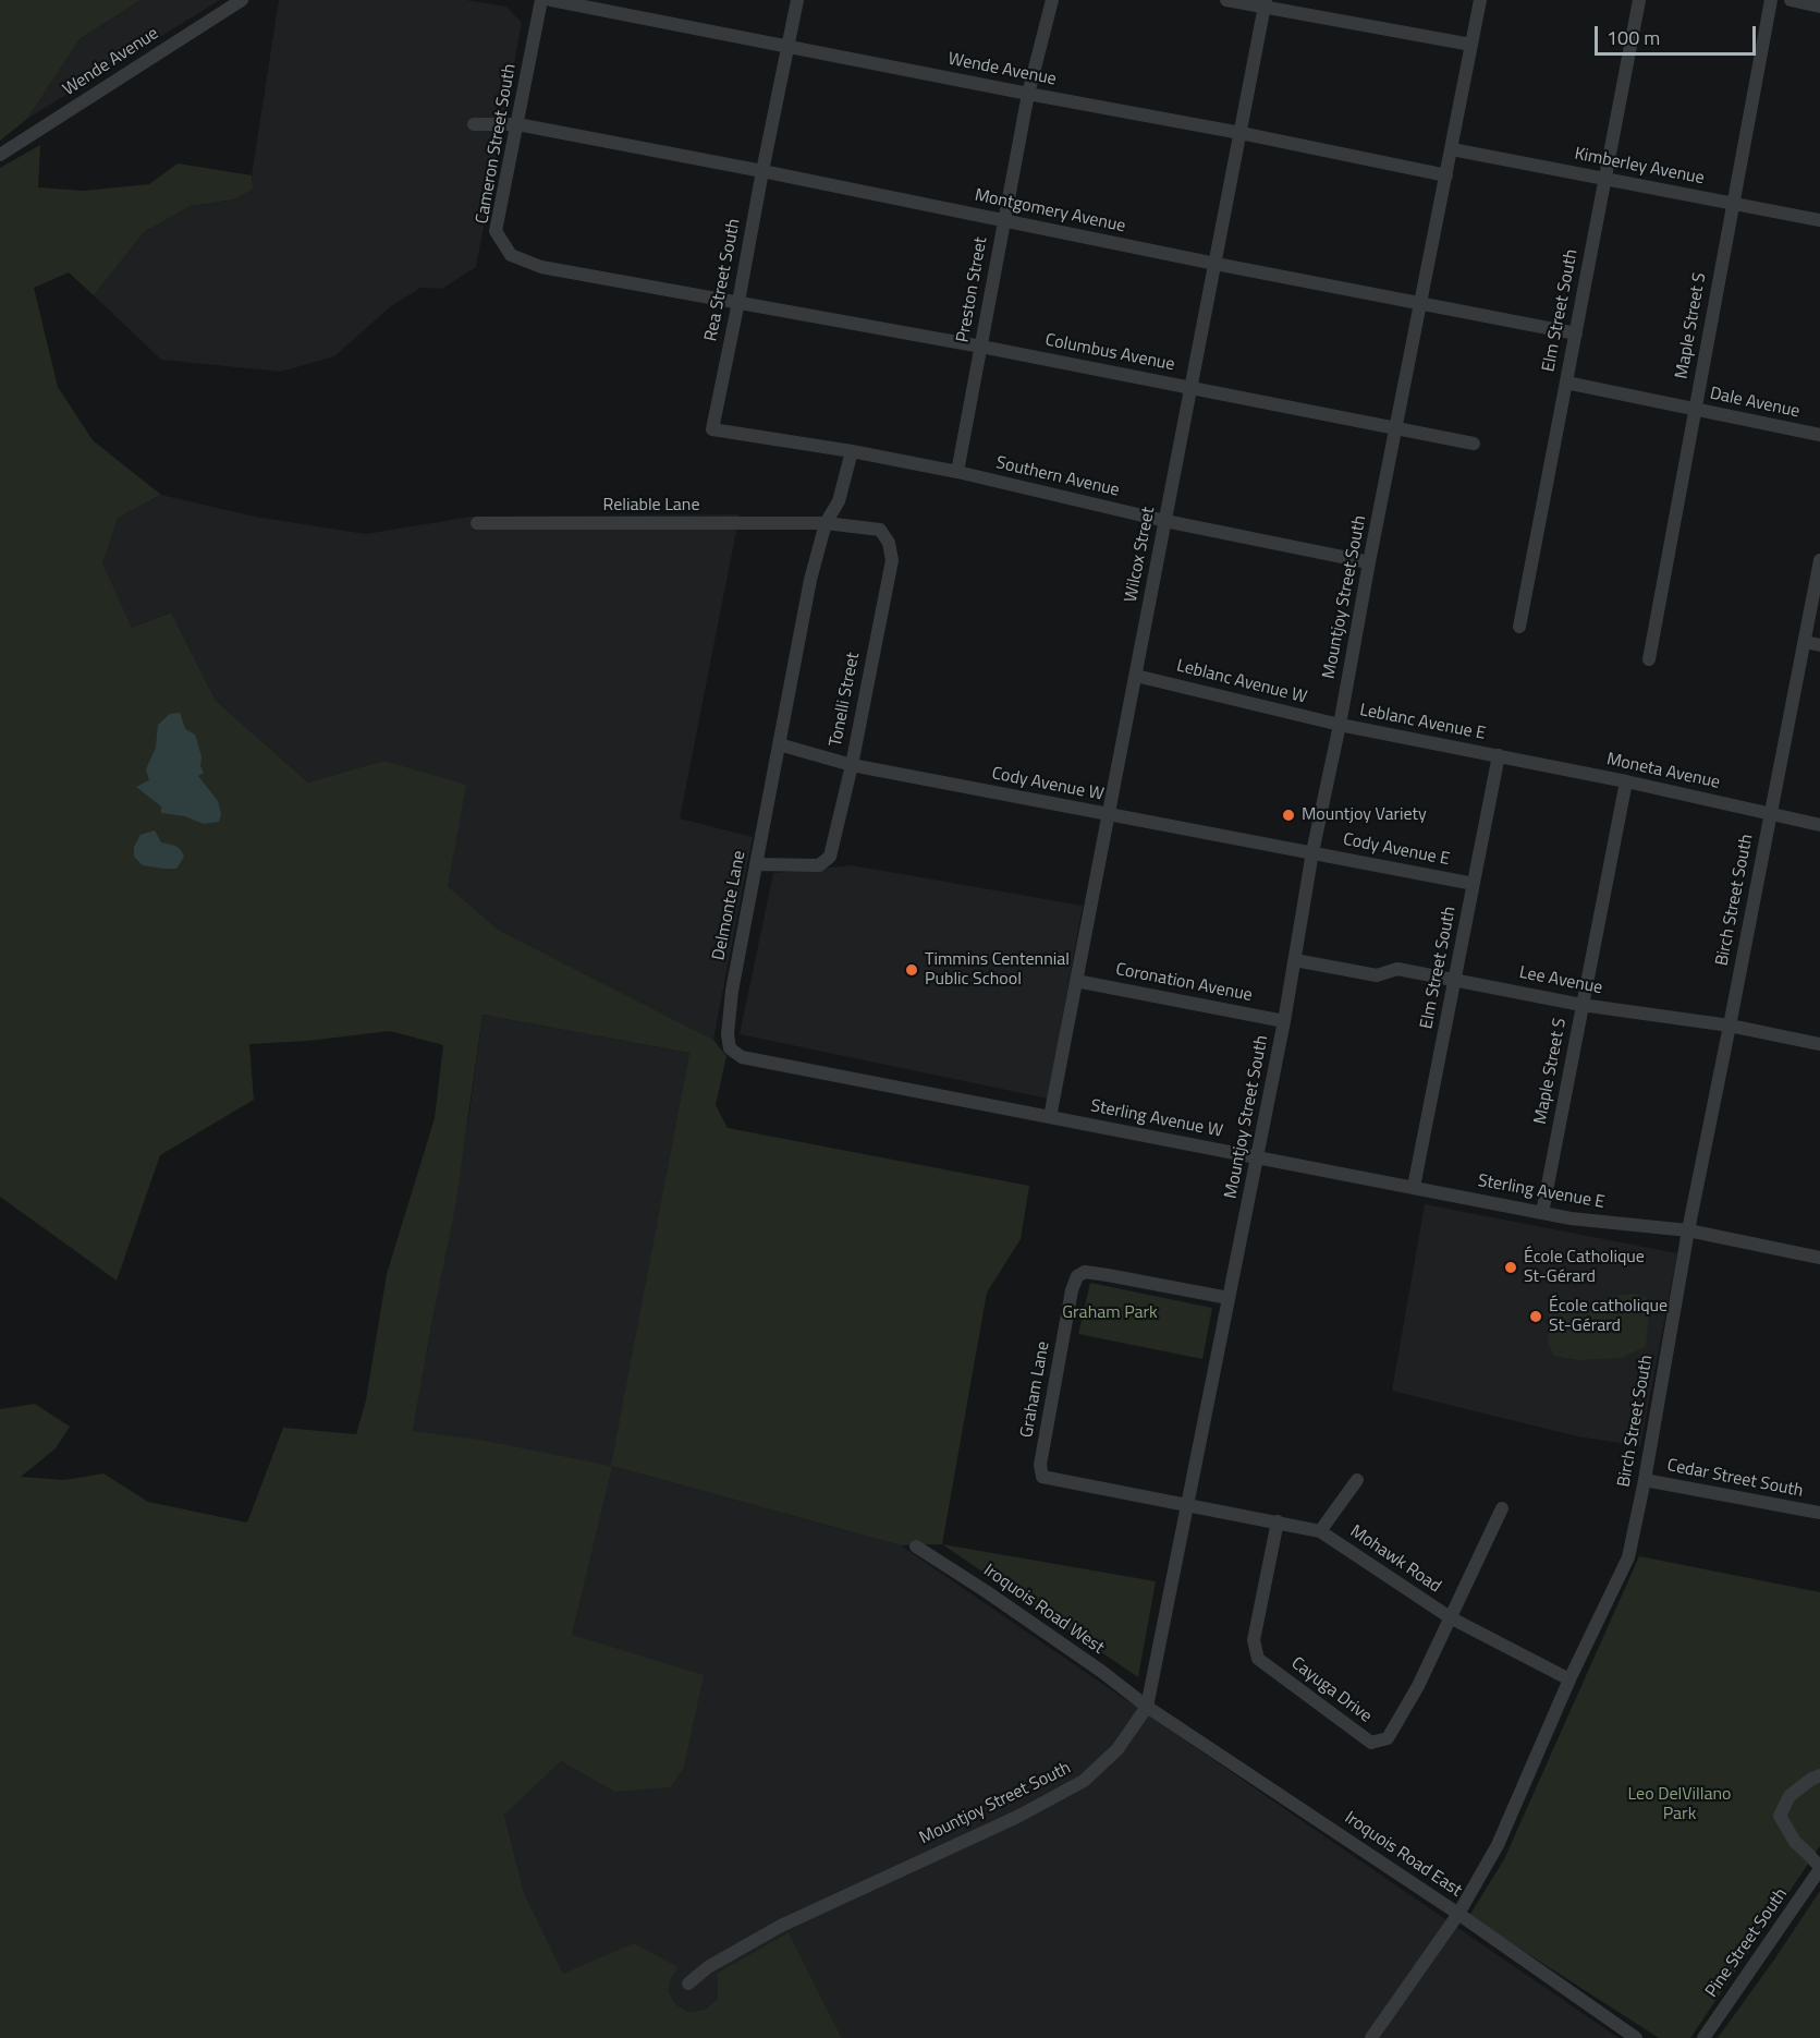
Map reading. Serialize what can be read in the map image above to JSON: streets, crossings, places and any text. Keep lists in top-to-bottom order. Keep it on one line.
{"streets":{"street":["Wende Avenue","Cameron Street South","Kimberley Avenue","Montgomery Avenue","Rea Street South","Preston Street","Elm Street South","Maple Street S","Columbus Avenue","Dale Avenue","Southern Avenue","Reliable Lane","Wilcox Street","Mountjoy Street South","Leblanc Avenue W","Tonelli Street","Leblanc Avenue E","Moneta Avenue","Cody Avenue W","Cody Avenue E","Birch Street South","Delmonte Lane","Lee Avenue","Coronation Avenue","Sterling Avenue W","Sterling Avenue E","Graham Lane","Cedar Street South","Mohawk Road","Iroquois Road West","Cayuga Drive","Iroquois Road East","Pine Street South"]},"crossings":[["Wende Avenue","Rea Street South"],["Wende Avenue","Preston Street"],["Wende Avenue","Wilcox Street"],["Wende Avenue","Mountjoy Street South"],["Cameron Street South","Montgomery Avenue"],["Cameron Street South","Rea Street South"],["Cameron Street South","Columbus Avenue"],["Kimberley Avenue","Elm Street South"],["Kimberley Avenue","Maple Street S"],["Kimberley Avenue","Mountjoy Street South"],["Montgomery Avenue","Rea Street South"],["Montgomery Avenue","Preston Street"],["Montgomery Avenue","Elm Street South"],["Montgomery Avenue","Wilcox Street"],["Montgomery Avenue","Mountjoy Street South"],["Rea Street South","Columbus Avenue"],["Rea Street South","Southern Avenue"],["Rea Street South","Delmonte Lane"],["Preston Street","Columbus Avenue"],["Preston Street","Southern Avenue"],["Elm Street South","Dale Avenue"],["Elm Street South","Leblanc Avenue E"],["Elm Street South","Moneta Avenue"],["Elm Street South","Cody Avenue E"],["Elm Street South","Lee Avenue"],["Elm Street South","Sterling Avenue E"],["Maple Street S","Dale Avenue"],["Maple Street S","Moneta Avenue"],["Maple Street S","Lee Avenue"],["Maple Street S","Sterling Avenue E"],["Columbus Avenue","Wilcox Street"],["Columbus Avenue","Mountjoy Street South"],["Southern Avenue","Wilcox Street"],["Southern Avenue","Mountjoy Street South"],["Southern Avenue","Delmonte Lane"],["Reliable Lane","Tonelli Street"],["Reliable Lane","Delmonte Lane"],["Wilcox Street","Leblanc Avenue W"],["Wilcox Street","Cody Avenue W"],["Wilcox Street","Delmonte Lane"],["Wilcox Street","Coronation Avenue"],["Wilcox Street","Sterling Avenue W"],["Mountjoy Street South","Leblanc Avenue W"],["Mountjoy Street South","Leblanc Avenue E"],["Mountjoy Street South","Cody Avenue W"],["Mountjoy Street South","Cody Avenue E"],["Mountjoy Street South","Lee Avenue"],["Mountjoy Street South","Coronation Avenue"],["Mountjoy Street South","Sterling Avenue W"],["Mountjoy Street South","Sterling Avenue E"],["Mountjoy Street South","Graham Lane"],["Mountjoy Street South","Mohawk Road"],["Mountjoy Street South","Iroquois Road West"],["Mountjoy Street South","Iroquois Road East"],["Leblanc Avenue W","Leblanc Avenue E"],["Tonelli Street","Cody Avenue W"],["Tonelli Street","Delmonte Lane"],["Leblanc Avenue E","Moneta Avenue"],["Moneta Avenue","Birch Street South"],["Cody Avenue W","Cody Avenue E"],["Cody Avenue W","Delmonte Lane"],["Birch Street South","Lee Avenue"],["Birch Street South","Sterling Avenue E"],["Birch Street South","Cedar Street South"],["Birch Street South","Mohawk Road"],["Birch Street South","Iroquois Road East"],["Delmonte Lane","Sterling Avenue W"],["Sterling Avenue W","Sterling Avenue E"],["Graham Lane","Mohawk Road"],["Mohawk Road","Cayuga Drive"],["Iroquois Road West","Iroquois Road East"]],"parks":["Graham Park","Leo DelVillano Park"],"places":["Mountjoy Variety","Timmins Centennial Public School","École Catholique St-Gérard","École catholique St-Gérard"],"scale_bar":"100 m"}
